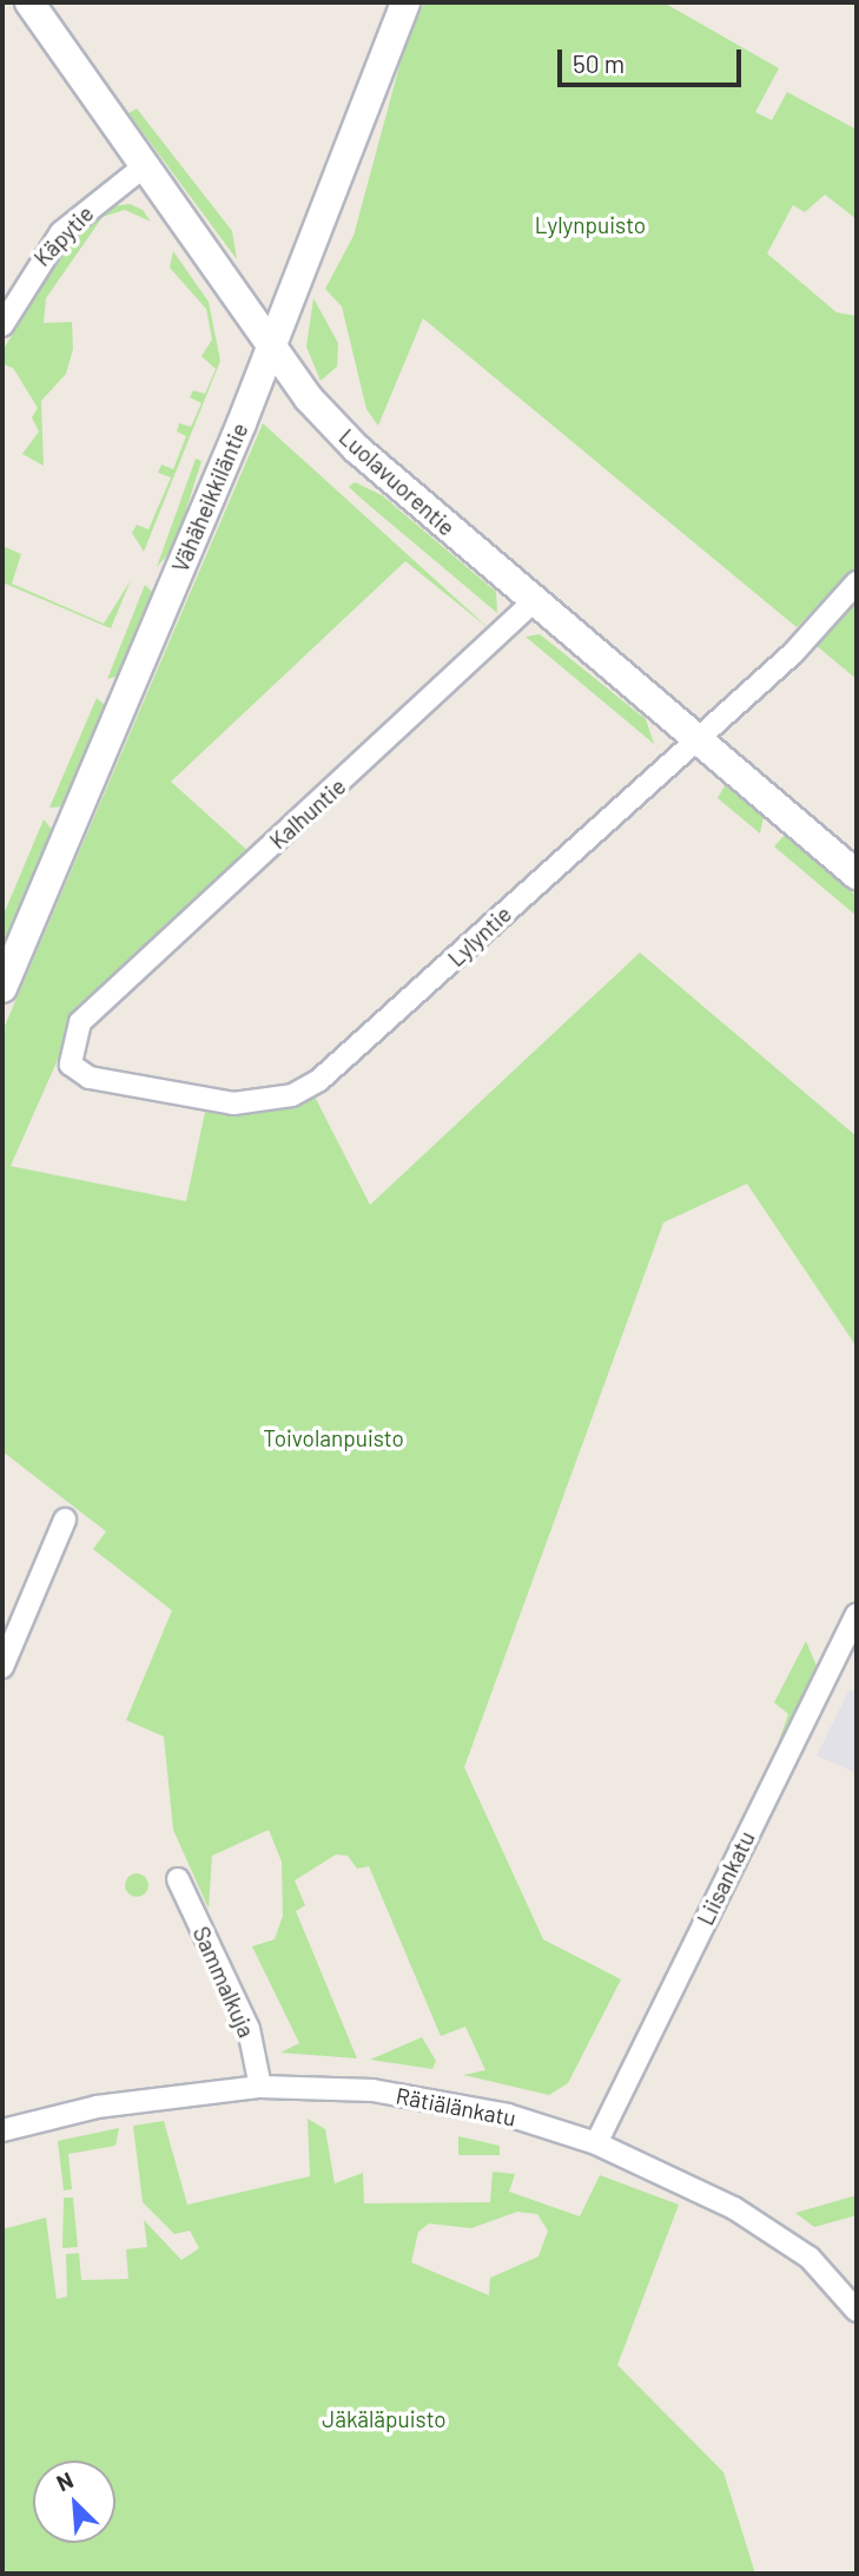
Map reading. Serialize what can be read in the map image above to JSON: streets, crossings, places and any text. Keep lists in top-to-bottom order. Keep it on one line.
{"streets":{"street":["Käpytie","Luolavuorentie","Vähäheikkiläntie","Kalhuntie","Lylyntie","Liisankatu","Sammalkuja","Rätiälänkatu"]},"crossings":[["Käpytie","Luolavuorentie"],["Luolavuorentie","Vähäheikkiläntie"],["Luolavuorentie","Kalhuntie"],["Luolavuorentie","Lylyntie"],["Kalhuntie","Lylyntie"],["Liisankatu","Rätiälänkatu"],["Sammalkuja","Rätiälänkatu"]],"parks":["Lylynpuisto","Toivolanpuisto","Jäkäläpuisto"],"scale_bar":"50 m","north":"top left"}
